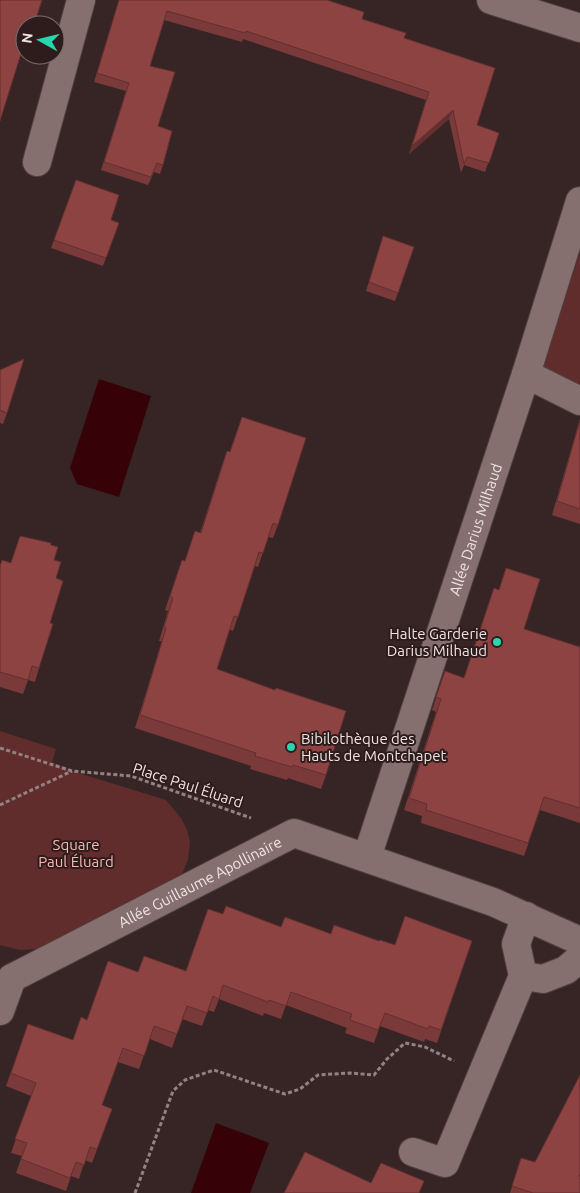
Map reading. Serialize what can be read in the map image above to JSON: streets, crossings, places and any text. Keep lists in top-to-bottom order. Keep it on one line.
{"streets":{"street":["Allée Darius Milhaud","Allée Guillaume Apollinaire"],"path":["Place Paul Éluard"]},"crossings":[["Allée Darius Milhaud","Allée Guillaume Apollinaire"],["Place Paul Éluard","Allée Guillaume Apollinaire"]],"parks":["Square Paul Éluard"],"places":["Halte Garderie Darius Milhaud","Bibilothèque des Hauts de Montchapet"],"north":"left"}
